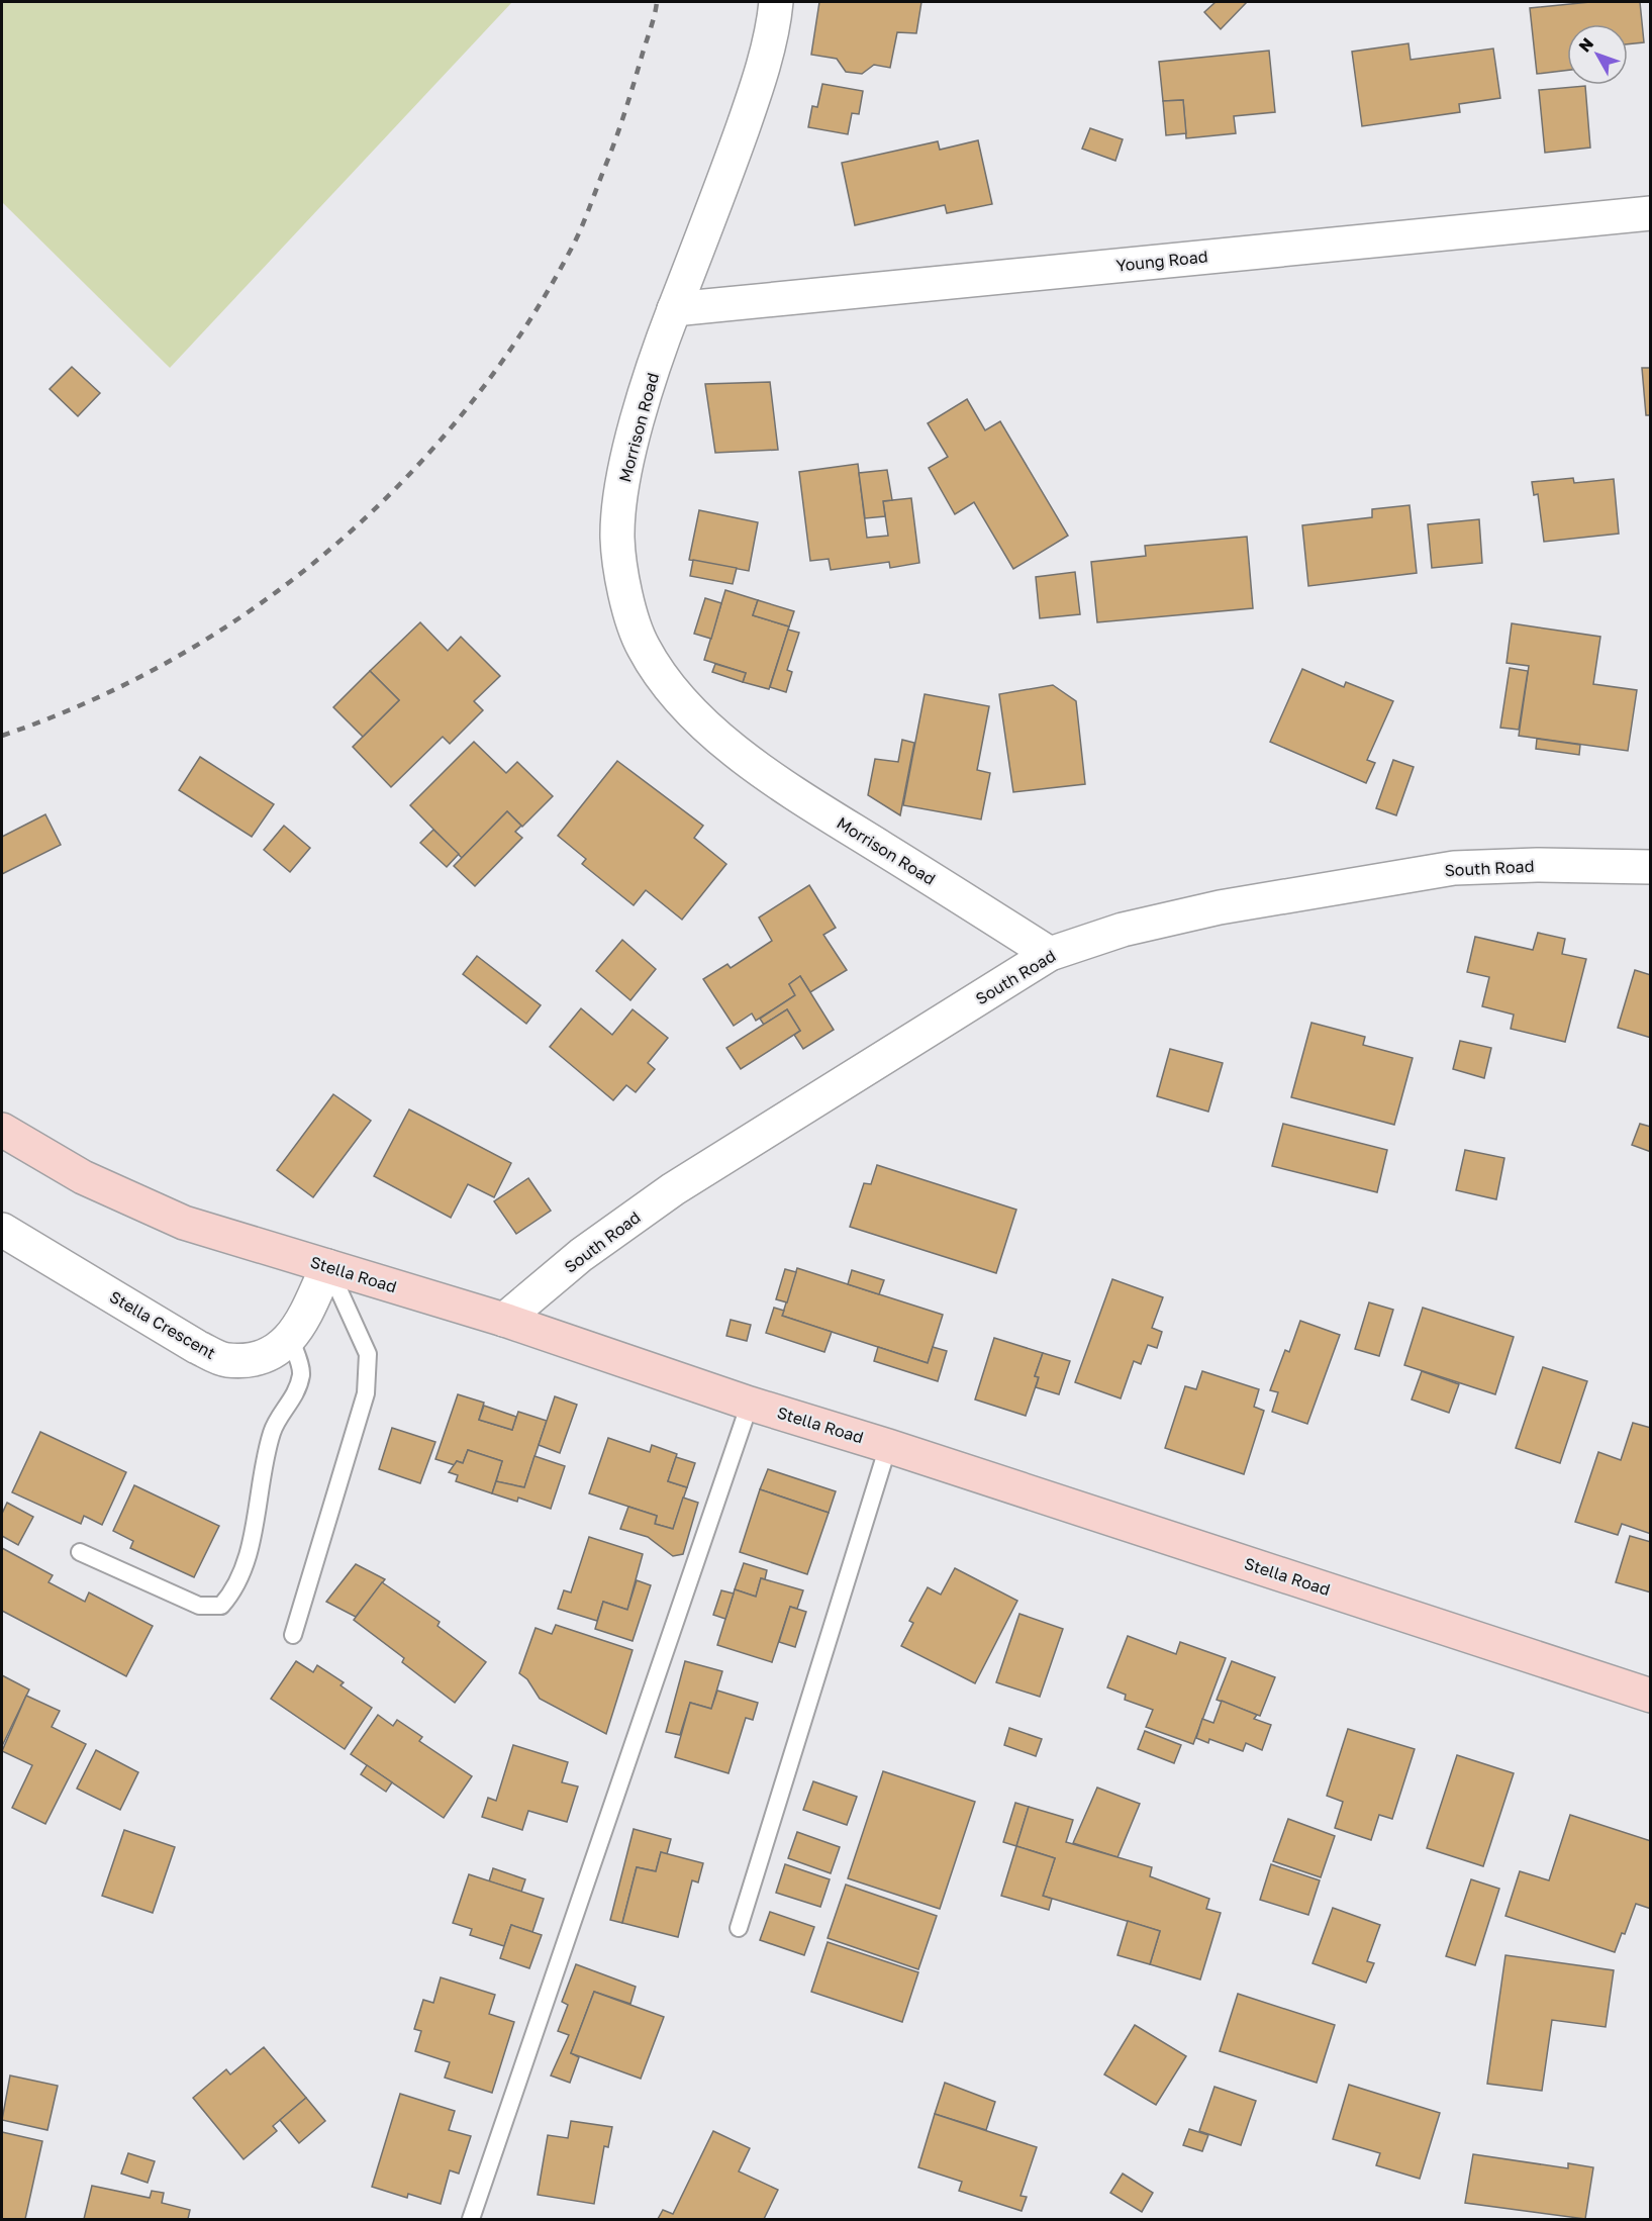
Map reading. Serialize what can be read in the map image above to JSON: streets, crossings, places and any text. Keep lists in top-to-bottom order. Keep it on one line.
{"streets":{"main road":["Stella Road"],"street":["Young Road","Morrison Road","South Road","Stella Crescent"]},"crossings":[["Young Road","Morrison Road"],["Morrison Road","South Road"],["South Road","Stella Road"]],"north":"top left"}
